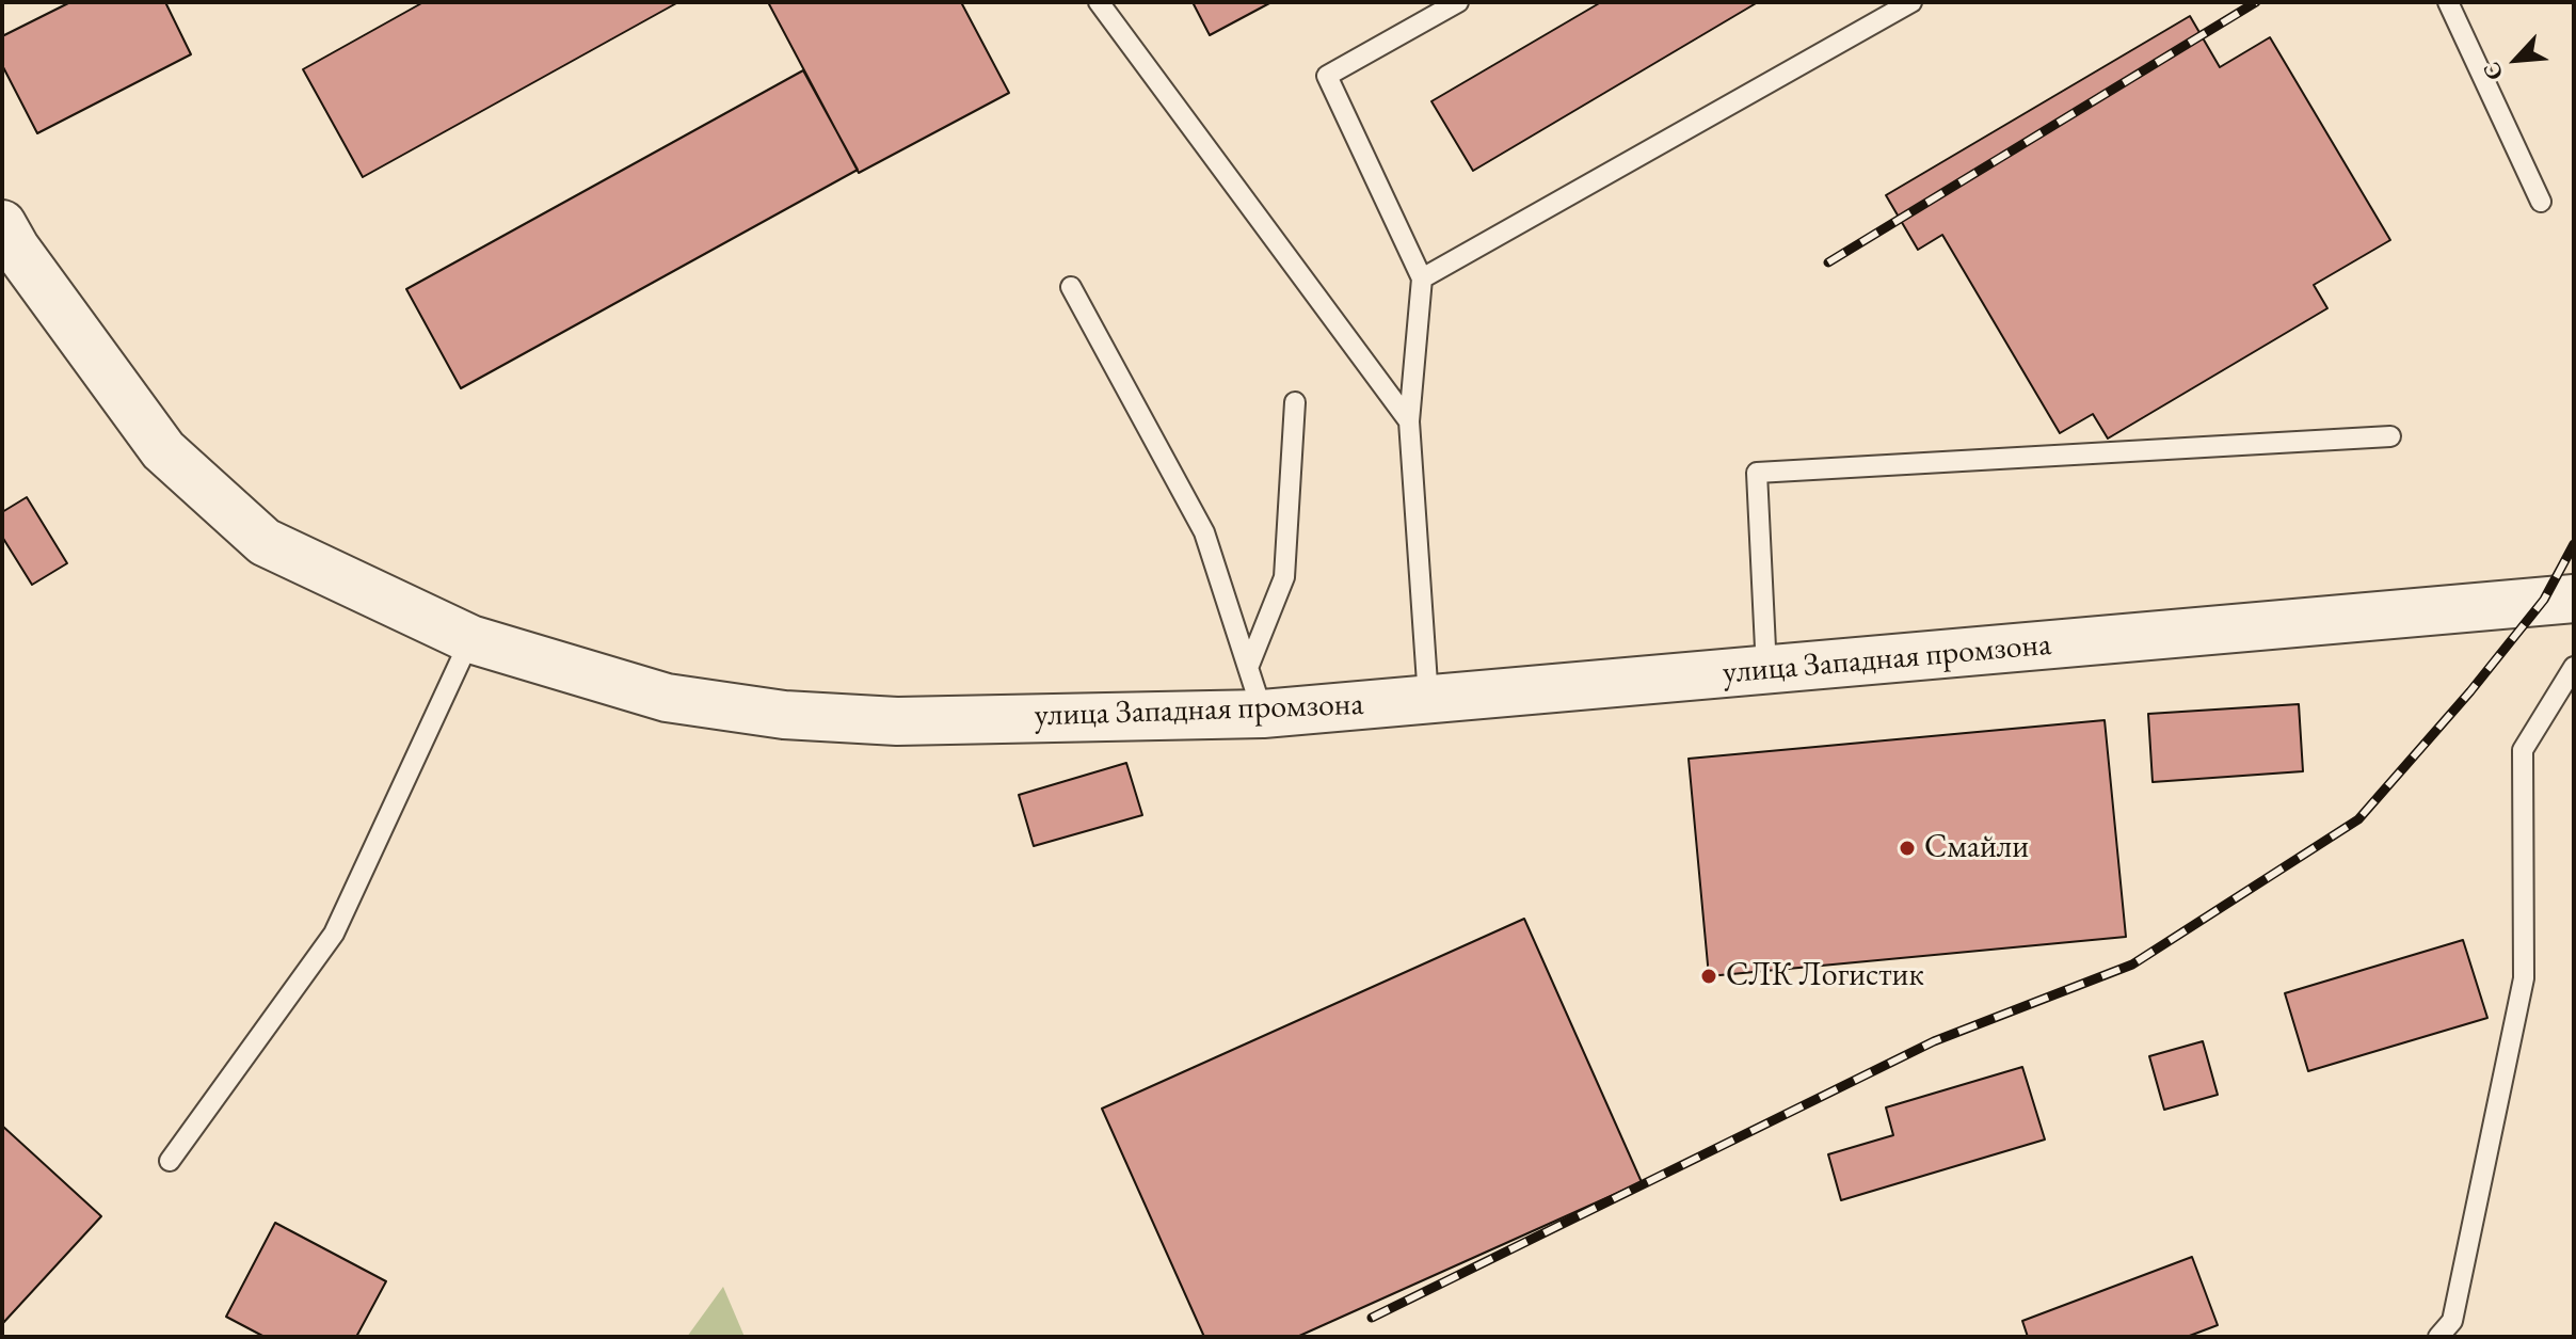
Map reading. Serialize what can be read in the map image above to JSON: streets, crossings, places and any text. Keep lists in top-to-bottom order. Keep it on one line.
{"streets":{"street":["улица Западная промзона"]},"places":["Смайли","СЛК Логистик"],"north":"bottom left"}
